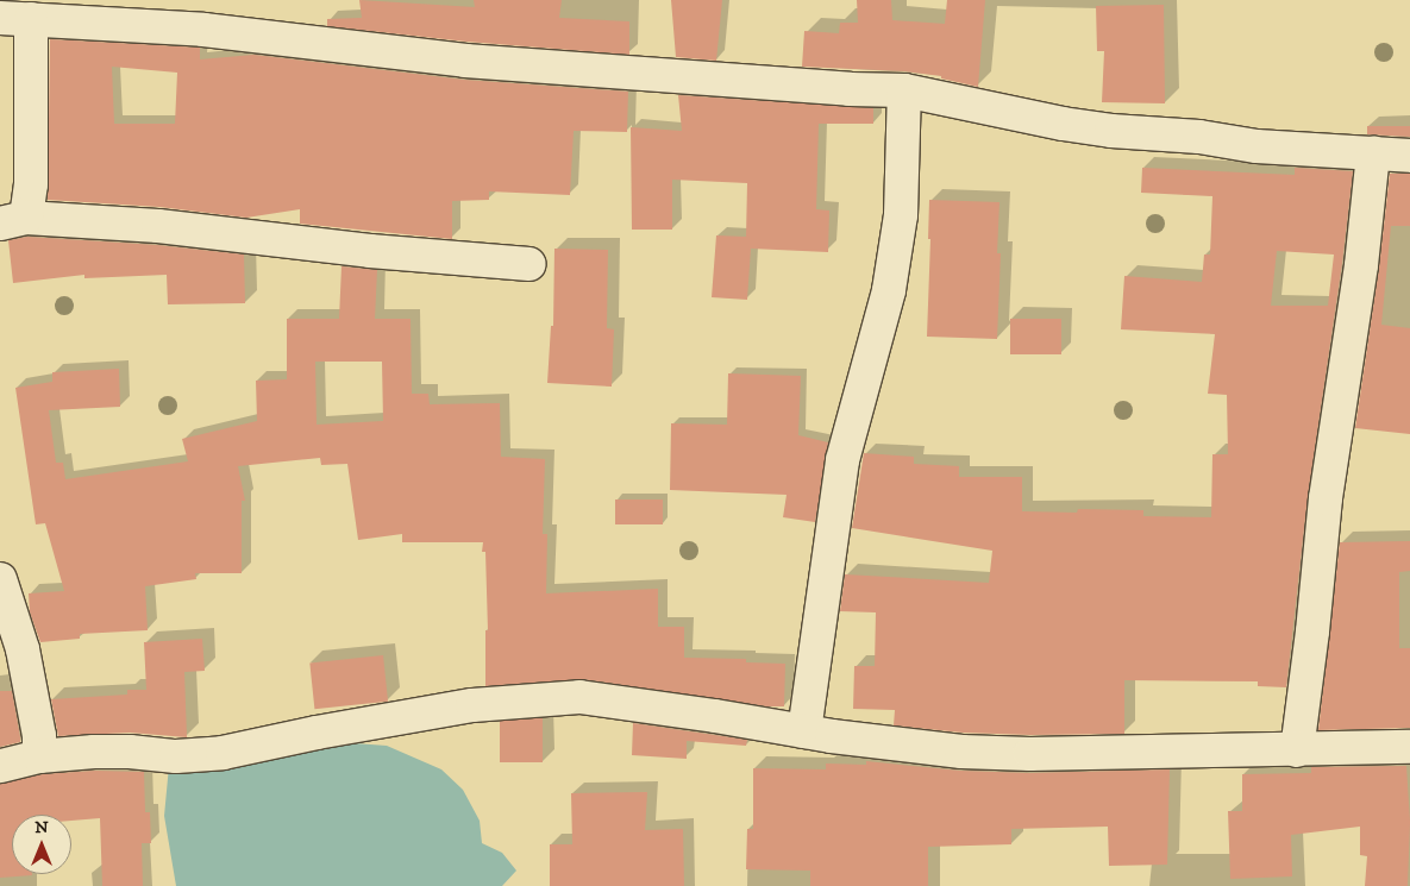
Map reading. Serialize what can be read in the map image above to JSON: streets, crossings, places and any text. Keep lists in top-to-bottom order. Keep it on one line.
{"north":"top"}
